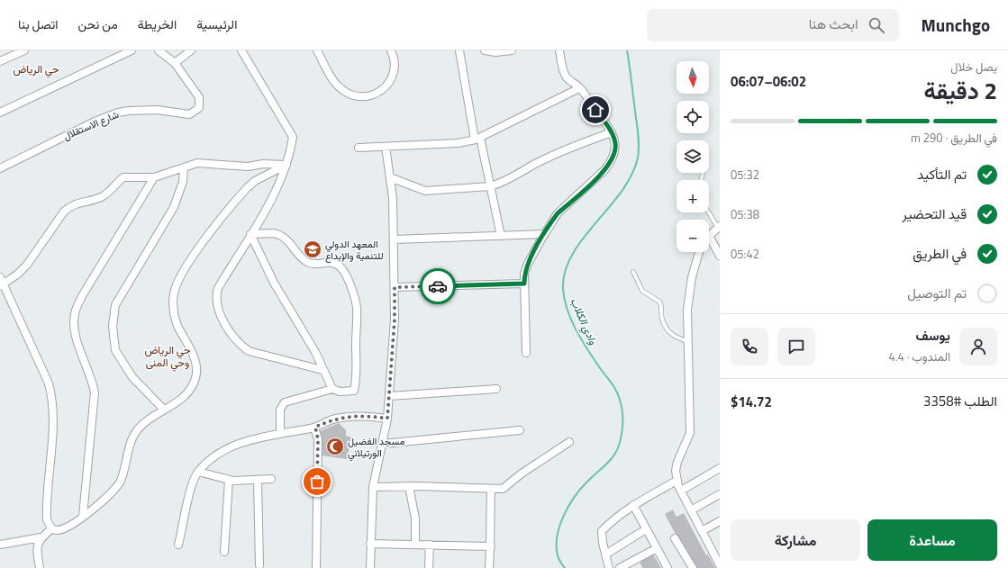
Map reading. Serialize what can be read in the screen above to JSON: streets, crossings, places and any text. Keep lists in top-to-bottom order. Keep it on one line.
{"streets":{"street":["شارع الاستقلال"]},"districts":["حي الرياض","حي الرياض وحي المنى"],"water":["وادي الكلاب"],"places":{"school or university":["المعهد الدولي للتنمية والإبداع"],"mosque":["مسجد الفضيل الورتيلاني"]},"north":"bottom","page":{"header":"Munchgo","search":"ابحث هنا","nav":["الرئيسية","الخريطة","من نحن","اتصل بنا"],"heading":["2 دقيقة","يصل خلال","06:02–06:07"],"panel":["يوسف","المندوب · 4.4","الطلب #3358","$14.72"],"map_buttons":["+","−"],"bar":"في الطريق · 290 m","list":[["تم التأكيد","05:32"],["قيد التحضير","05:38"],["في الطريق","05:42"],"تم التوصيل"],"buttons":["مساعدة","مشاركة"]}}
